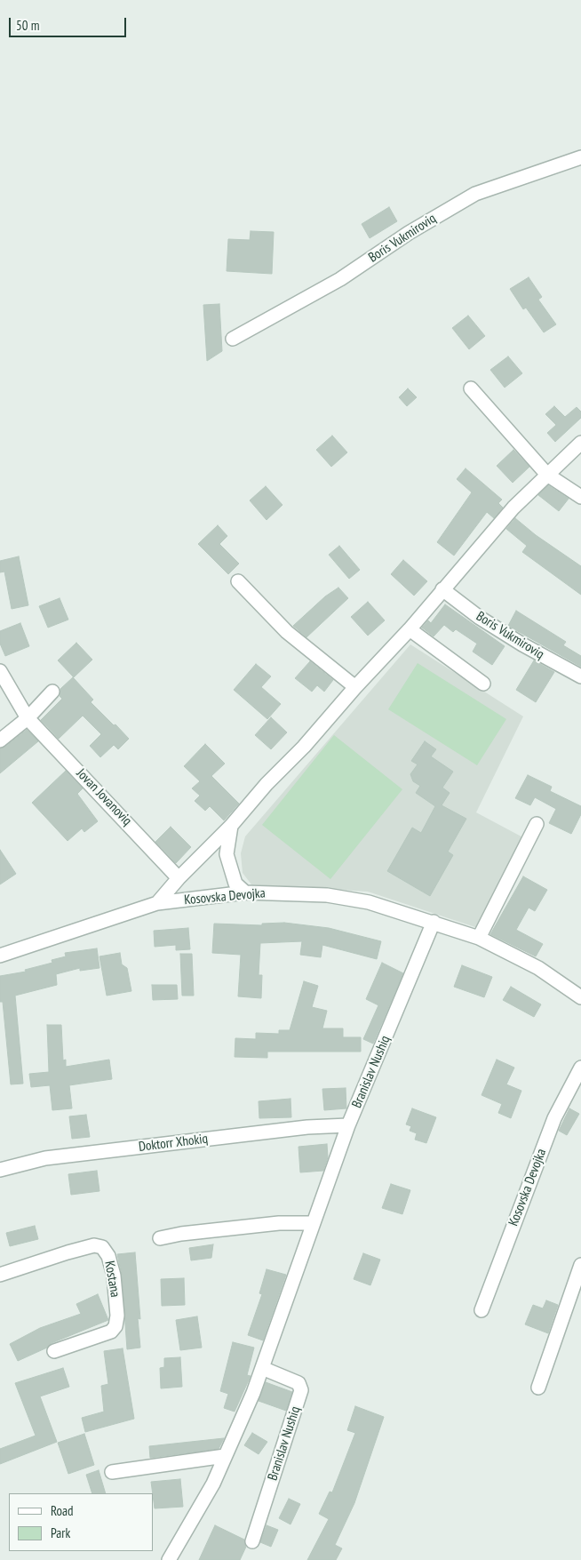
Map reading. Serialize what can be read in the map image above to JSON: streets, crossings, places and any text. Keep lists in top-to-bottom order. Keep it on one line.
{"streets":{"street":["Boris Vukmiroviq","Jovan Jovanoviq","Kosovska Devojka","Branislav Nushiq","Doktorr Xhokiq","Kostana"]},"crossings":[["Kosovska Devojka","Branislav Nushiq"],["Branislav Nushiq","Doktorr Xhokiq"]],"legend":["Road","Park"],"scale_bar":"50 m"}
